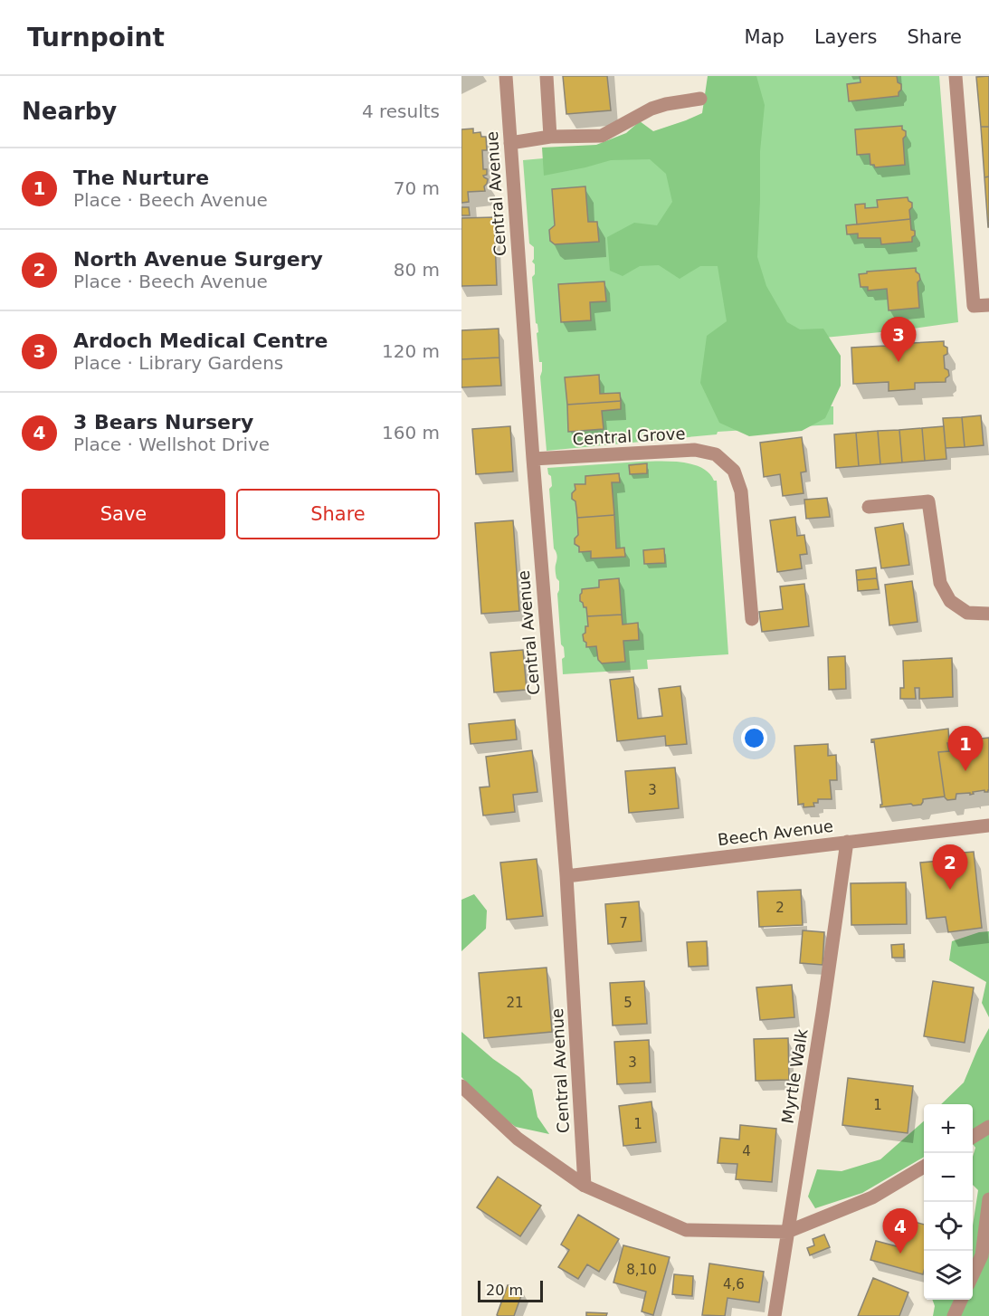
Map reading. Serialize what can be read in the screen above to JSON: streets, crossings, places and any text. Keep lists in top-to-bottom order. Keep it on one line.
{"streets":{"street":["Central Avenue","Central Grove","Beech Avenue","Myrtle Walk"]},"crossings":[["Central Avenue","Central Grove"],["Central Avenue","Beech Avenue"],["Beech Avenue","Myrtle Walk"]],"house_numbers":["3","2","7","21","5","3","1","1","4","8,10","4,6"],"scale_bar":"20 m","page":{"header":"Turnpoint","nav":["Map","Layers","Share"],"heading":["Nearby","4 results"],"list":[{"mark":"1","name":"The Nurture","note":"Place · Beech Avenue","value":"70 m"},{"mark":"2","name":"North Avenue Surgery","note":"Place · Beech Avenue","value":"80 m"},{"mark":"3","name":"Ardoch Medical Centre","note":"Place · Library Gardens","value":"120 m"},{"mark":"4","name":"3 Bears Nursery","note":"Place · Wellshot Drive","value":"160 m"}],"pins":["3","1","2","4"],"buttons":["Save","Share"],"map_buttons":["+","−"],"scale":"20 m"}}
